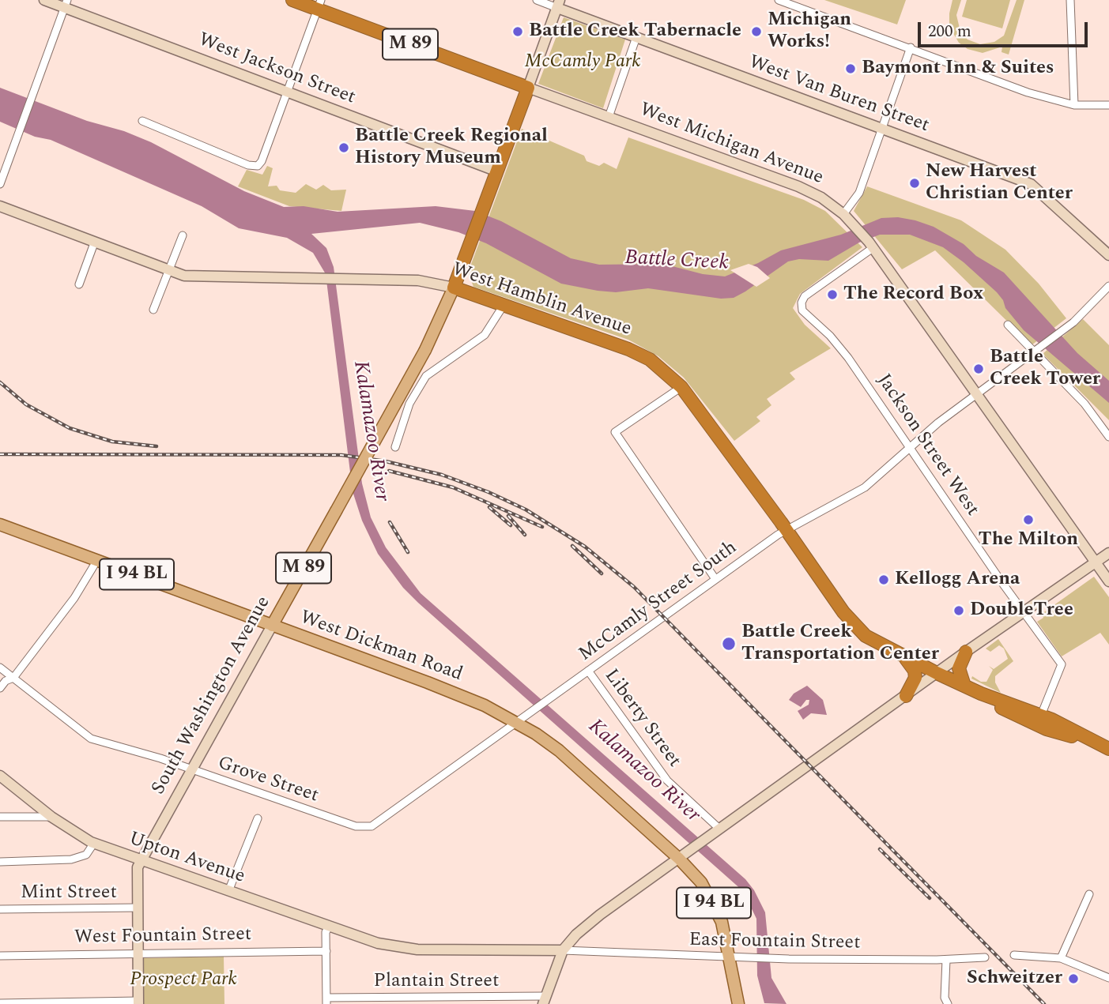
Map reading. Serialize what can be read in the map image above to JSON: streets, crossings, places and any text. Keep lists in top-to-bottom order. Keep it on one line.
{"streets":{"highway":["M 89","West Michigan Avenue","West Hamblin Avenue","South Washington Avenue"],"main road":["I 94 BL","West Dickman Road"],"street":["West Jackson Street","West Van Buren Street","Jackson Street West","McCamly Street South","Liberty Street","Grove Street","Upton Avenue","Mint Street","West Fountain Street","East Fountain Street","Plantain Street"]},"crossings":[["West Jackson Street","South Washington Avenue"],["West Michigan Avenue","Jackson Street West"],["West Michigan Avenue","McCamly Street South"],["West Michigan Avenue","South Washington Avenue"],["West Hamblin Avenue","Jackson Street West"],["West Hamblin Avenue","McCamly Street South"],["West Hamblin Avenue","South Washington Avenue"],["Jackson Street West","McCamly Street South"],["I 94 BL","West Dickman Road"],["I 94 BL","East Fountain Street"],["McCamly Street South","West Dickman Road"],["McCamly Street South","Liberty Street"],["McCamly Street South","Grove Street"],["West Dickman Road","South Washington Avenue"],["South Washington Avenue","Grove Street"],["South Washington Avenue","Upton Avenue"],["South Washington Avenue","Mint Street"],["South Washington Avenue","West Fountain Street"],["Upton Avenue","East Fountain Street"]],"water":["Battle Creek","Kalamazoo River"],"parks":["McCamly Park","Prospect Park"],"places":["Battle Creek Tabernacle","Michigan Works!","Baymont Inn & Suites","Battle Creek Regional History Museum","New Harvest Christian Center","The Record Box","Battle Creek Tower","The Milton","Kellogg Arena","DoubleTree","Battle Creek Transportation Center","Schweitzer"],"scale_bar":"200 m"}
